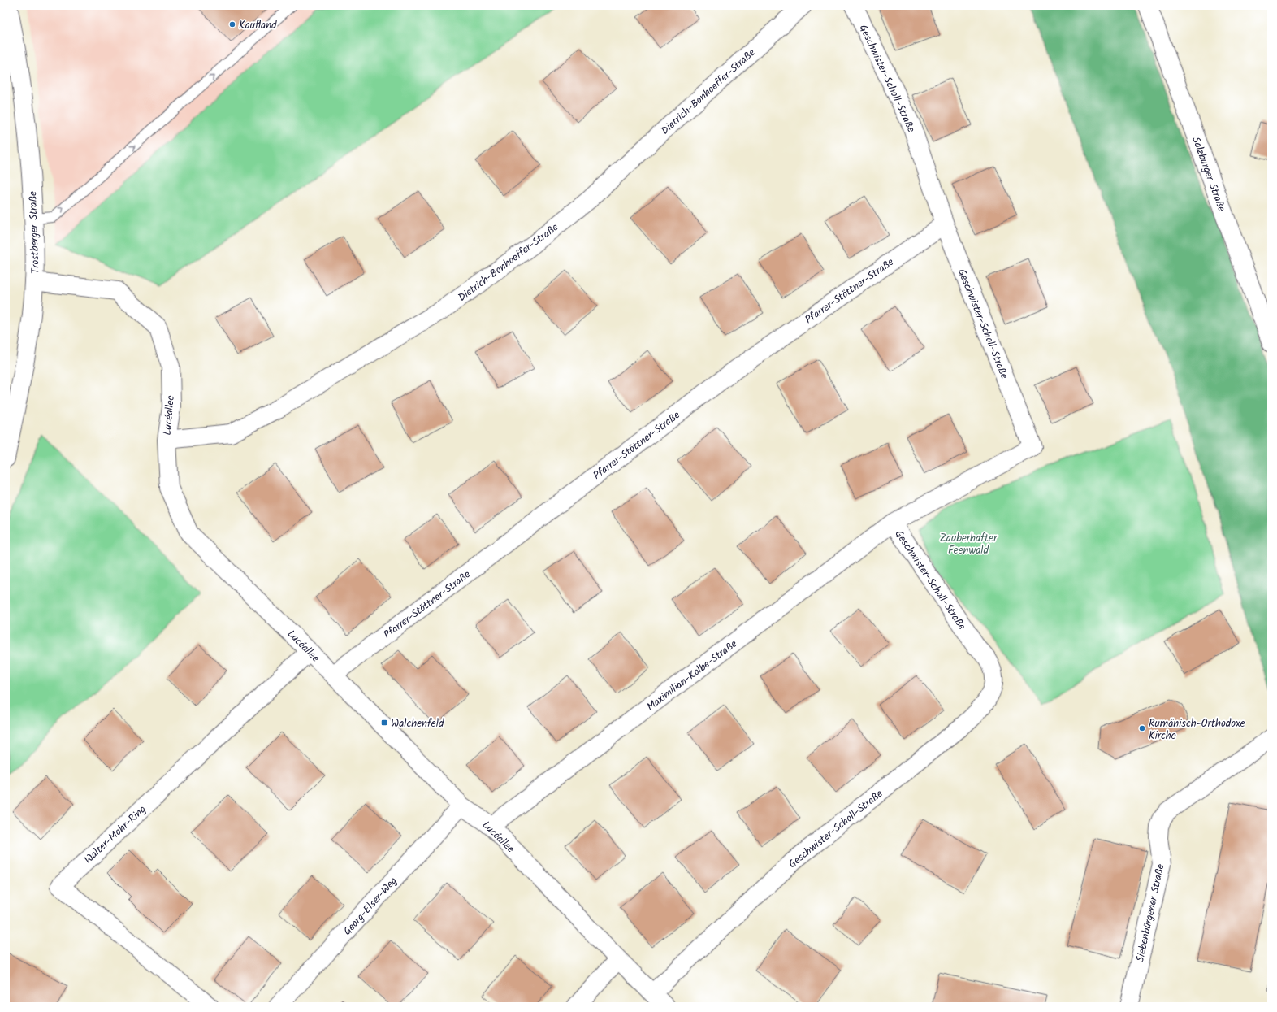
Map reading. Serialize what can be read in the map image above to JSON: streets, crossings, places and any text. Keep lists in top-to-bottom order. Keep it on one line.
{"streets":{"street":["Geschwister-Scholl-Straße","Dietrich-Bonhoeffer-Straße","Salzburger Straße","Trostberger Straße","Pfarrer-Stöttner-Straße","Lucéallee","Maximilian-Kolbe-Straße","Walter-Mohr-Ring","Georg-Elser-Weg","Siebenbürgener Straße"]},"crossings":[["Geschwister-Scholl-Straße","Pfarrer-Stöttner-Straße"],["Geschwister-Scholl-Straße","Lucéallee"],["Geschwister-Scholl-Straße","Maximilian-Kolbe-Straße"],["Dietrich-Bonhoeffer-Straße","Lucéallee"],["Trostberger Straße","Lucéallee"],["Pfarrer-Stöttner-Straße","Lucéallee"],["Lucéallee","Maximilian-Kolbe-Straße"],["Lucéallee","Walter-Mohr-Ring"],["Lucéallee","Georg-Elser-Weg"]],"parks":["Zauberhafter Feenwald"],"places":{"other":["Kaufland","Rumänisch-Orthodoxe Kirche"],"transit":["Walchenfeld"]}}
